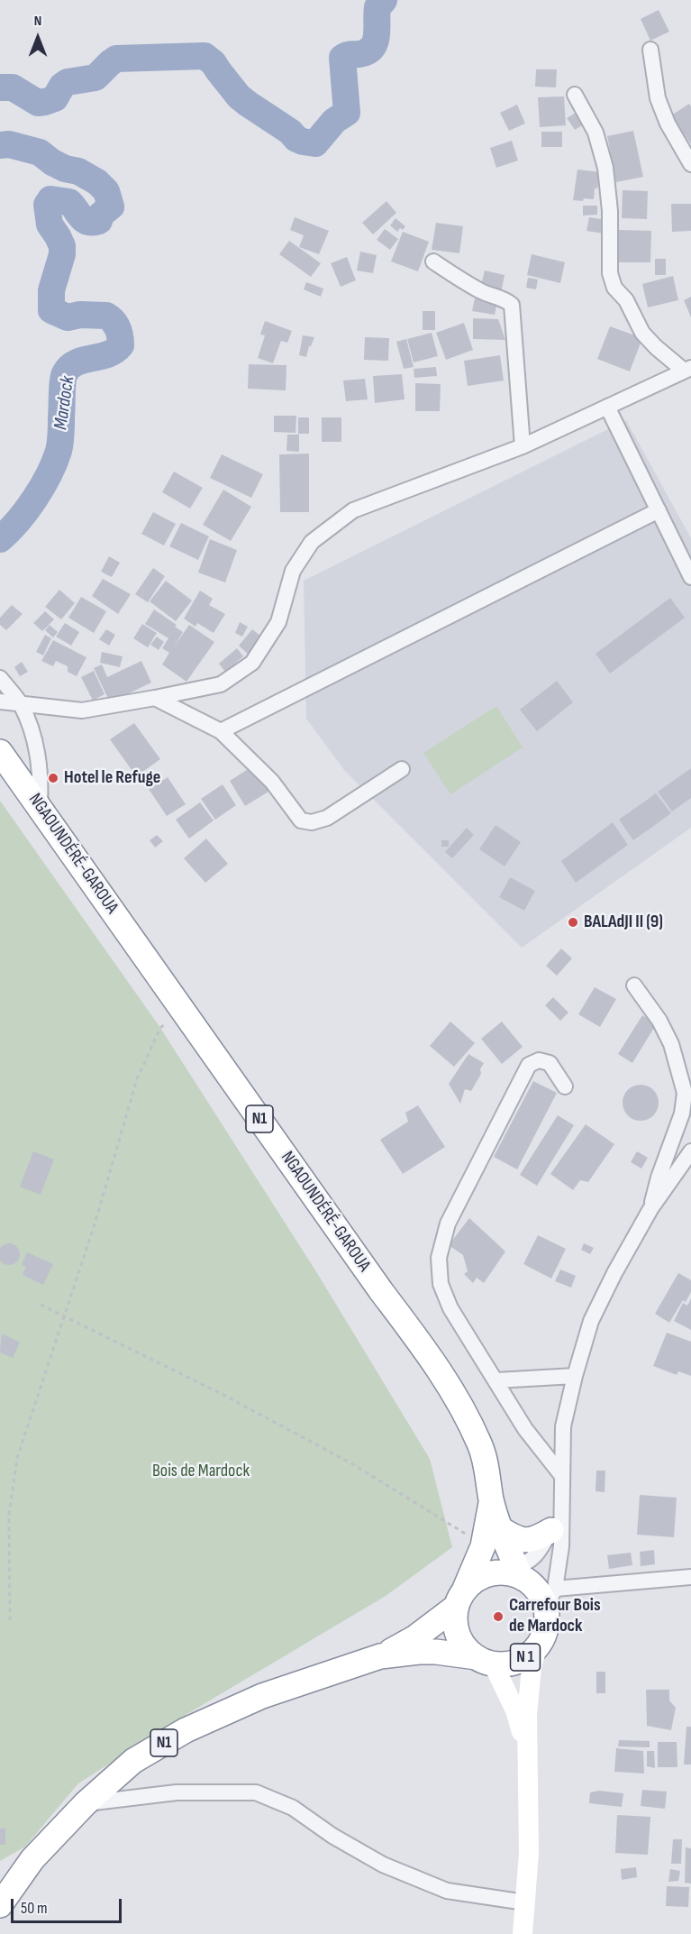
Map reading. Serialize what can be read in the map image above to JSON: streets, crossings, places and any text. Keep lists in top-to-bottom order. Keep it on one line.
{"streets":{"highway":["NGAOUNDÉRÉ-GAROUA","N1","N 1"]},"crossings":[["NGAOUNDÉRÉ-GAROUA","N1"],["NGAOUNDÉRÉ-GAROUA","N 1"],["N1","N 1"]],"water":["Mardock"],"parks":["Bois de Mardock"],"places":["Hotel le Refuge","BALAdJI II (9)","Carrefour Bois de Mardock"],"scale_bar":"50 m","north":"top"}
